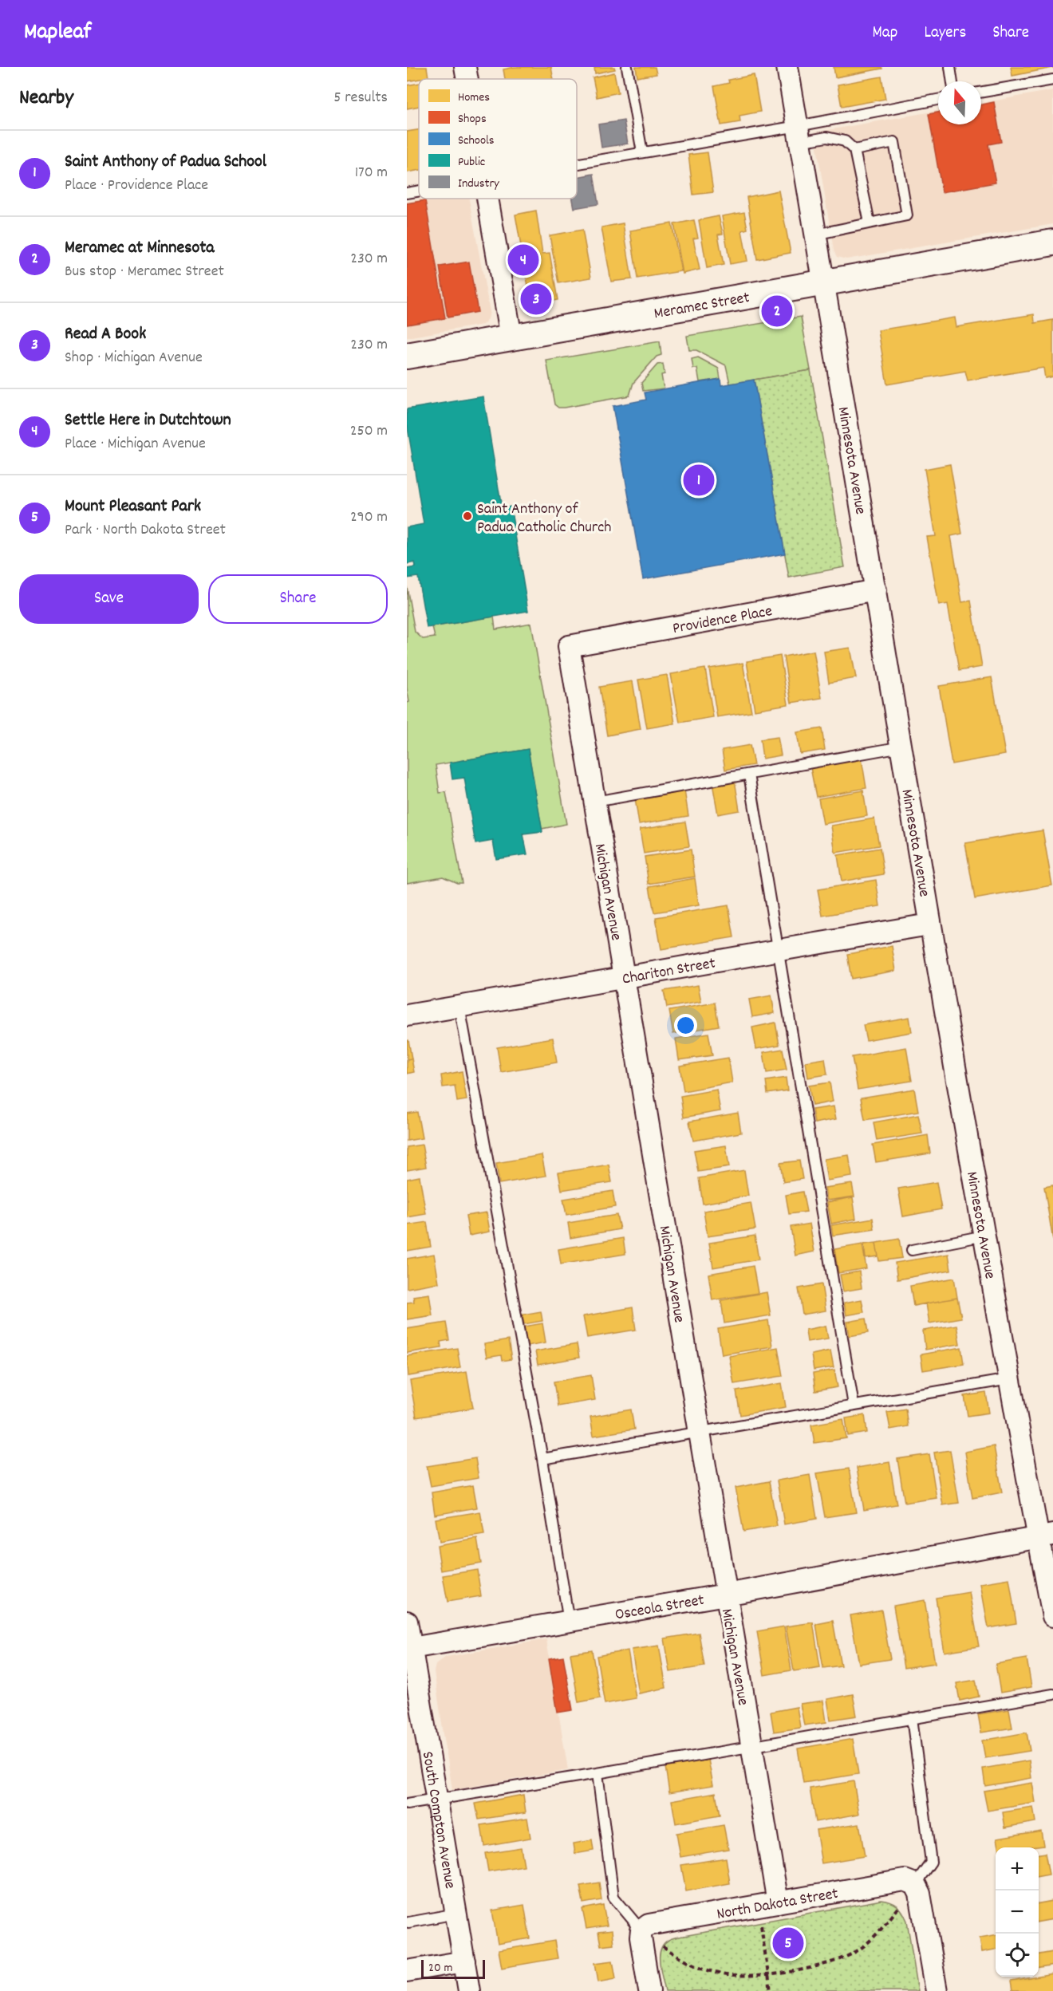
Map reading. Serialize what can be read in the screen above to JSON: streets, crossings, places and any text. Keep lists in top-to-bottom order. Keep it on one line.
{"streets":{"street":["Meramec Street","Minnesota Avenue","Providence Place","Michigan Avenue","Chariton Street","Osceola Street","South Compton Avenue","North Dakota Street"]},"crossings":[["Meramec Street","Minnesota Avenue"],["Minnesota Avenue","Providence Place"],["Minnesota Avenue","Chariton Street"],["Minnesota Avenue","Osceola Street"],["Providence Place","Michigan Avenue"],["Michigan Avenue","Chariton Street"],["Michigan Avenue","Osceola Street"],["Michigan Avenue","North Dakota Street"],["Osceola Street","South Compton Avenue"]],"places":["Saint Anthony of Padua Catholic Church"],"legend":["Homes","Shops","Schools","Public","Industry"],"scale_bar":"20 m","north":"top","page":{"header":"Mapleaf","nav":["Map","Layers","Share"],"heading":["Nearby","5 results"],"list":[{"mark":"1","name":"Saint Anthony of Padua School","note":"Place · Providence Place","value":"170 m"},{"mark":"2","name":"Meramec at Minnesota","note":"Bus stop · Meramec Street","value":"230 m"},{"mark":"3","name":"Read A Book","note":"Shop · Michigan Avenue","value":"230 m"},{"mark":"4","name":"Settle Here in Dutchtown","note":"Place · Michigan Avenue","value":"250 m"},{"mark":"5","name":"Mount Pleasant Park","note":"Park · North Dakota Street","value":"290 m"}],"pins":["4","3","2","1","5"],"buttons":["Save","Share"],"map_buttons":["+","−"],"scale":"20 m"}}
